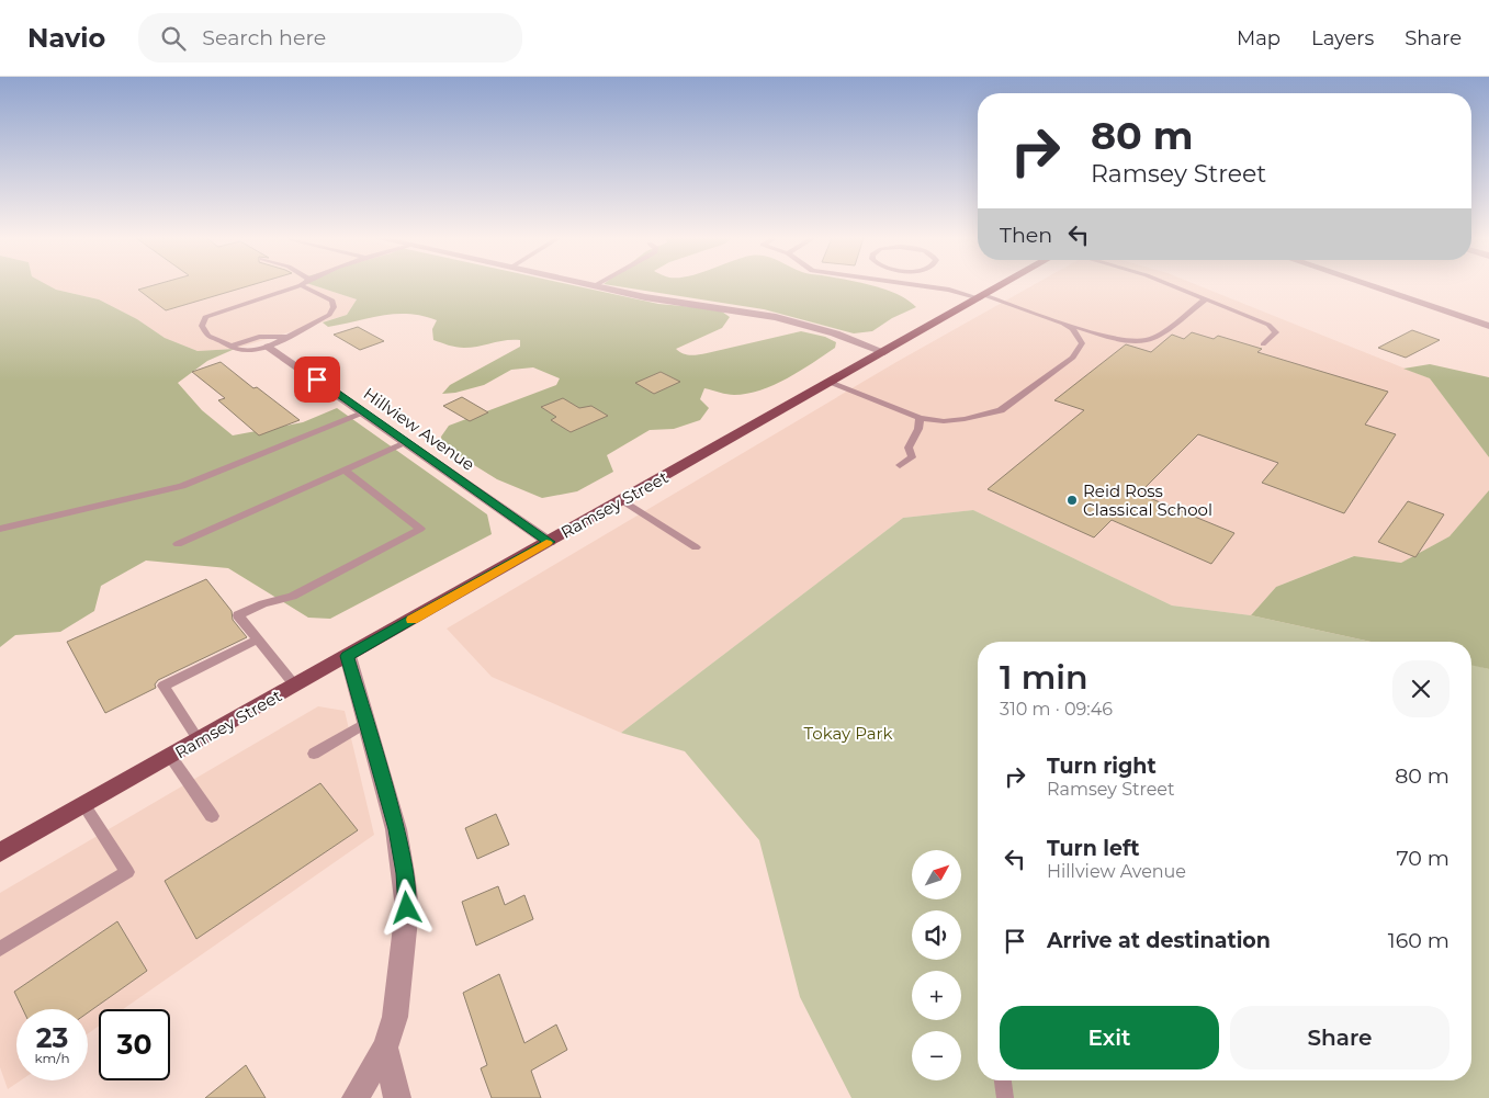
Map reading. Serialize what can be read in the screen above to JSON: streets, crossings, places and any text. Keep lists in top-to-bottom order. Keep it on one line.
{"streets":{"main road":["Ramsey Street"],"street":["Hillview Avenue"]},"crossings":[["Hillview Avenue","Ramsey Street"]],"parks":["Tokay Park"],"places":["Reid Ross Classical School"],"north":"top right","page":{"header":"Navio","search":"Search here","nav":["Map","Layers","Share"],"turn":["80 m","Ramsey Street"],"then":"Then","heading":["1 min","310 m · 09:46"],"list":[{"name":"Turn right","note":"Ramsey Street","value":"80 m"},{"name":"Turn left","note":"Hillview Avenue","value":"70 m"},{"name":"Arrive at destination","value":"160 m"}],"map_buttons":["+","−"],"buttons":["Exit","Share"],"speed":"23 km/h","limit":"30"}}
